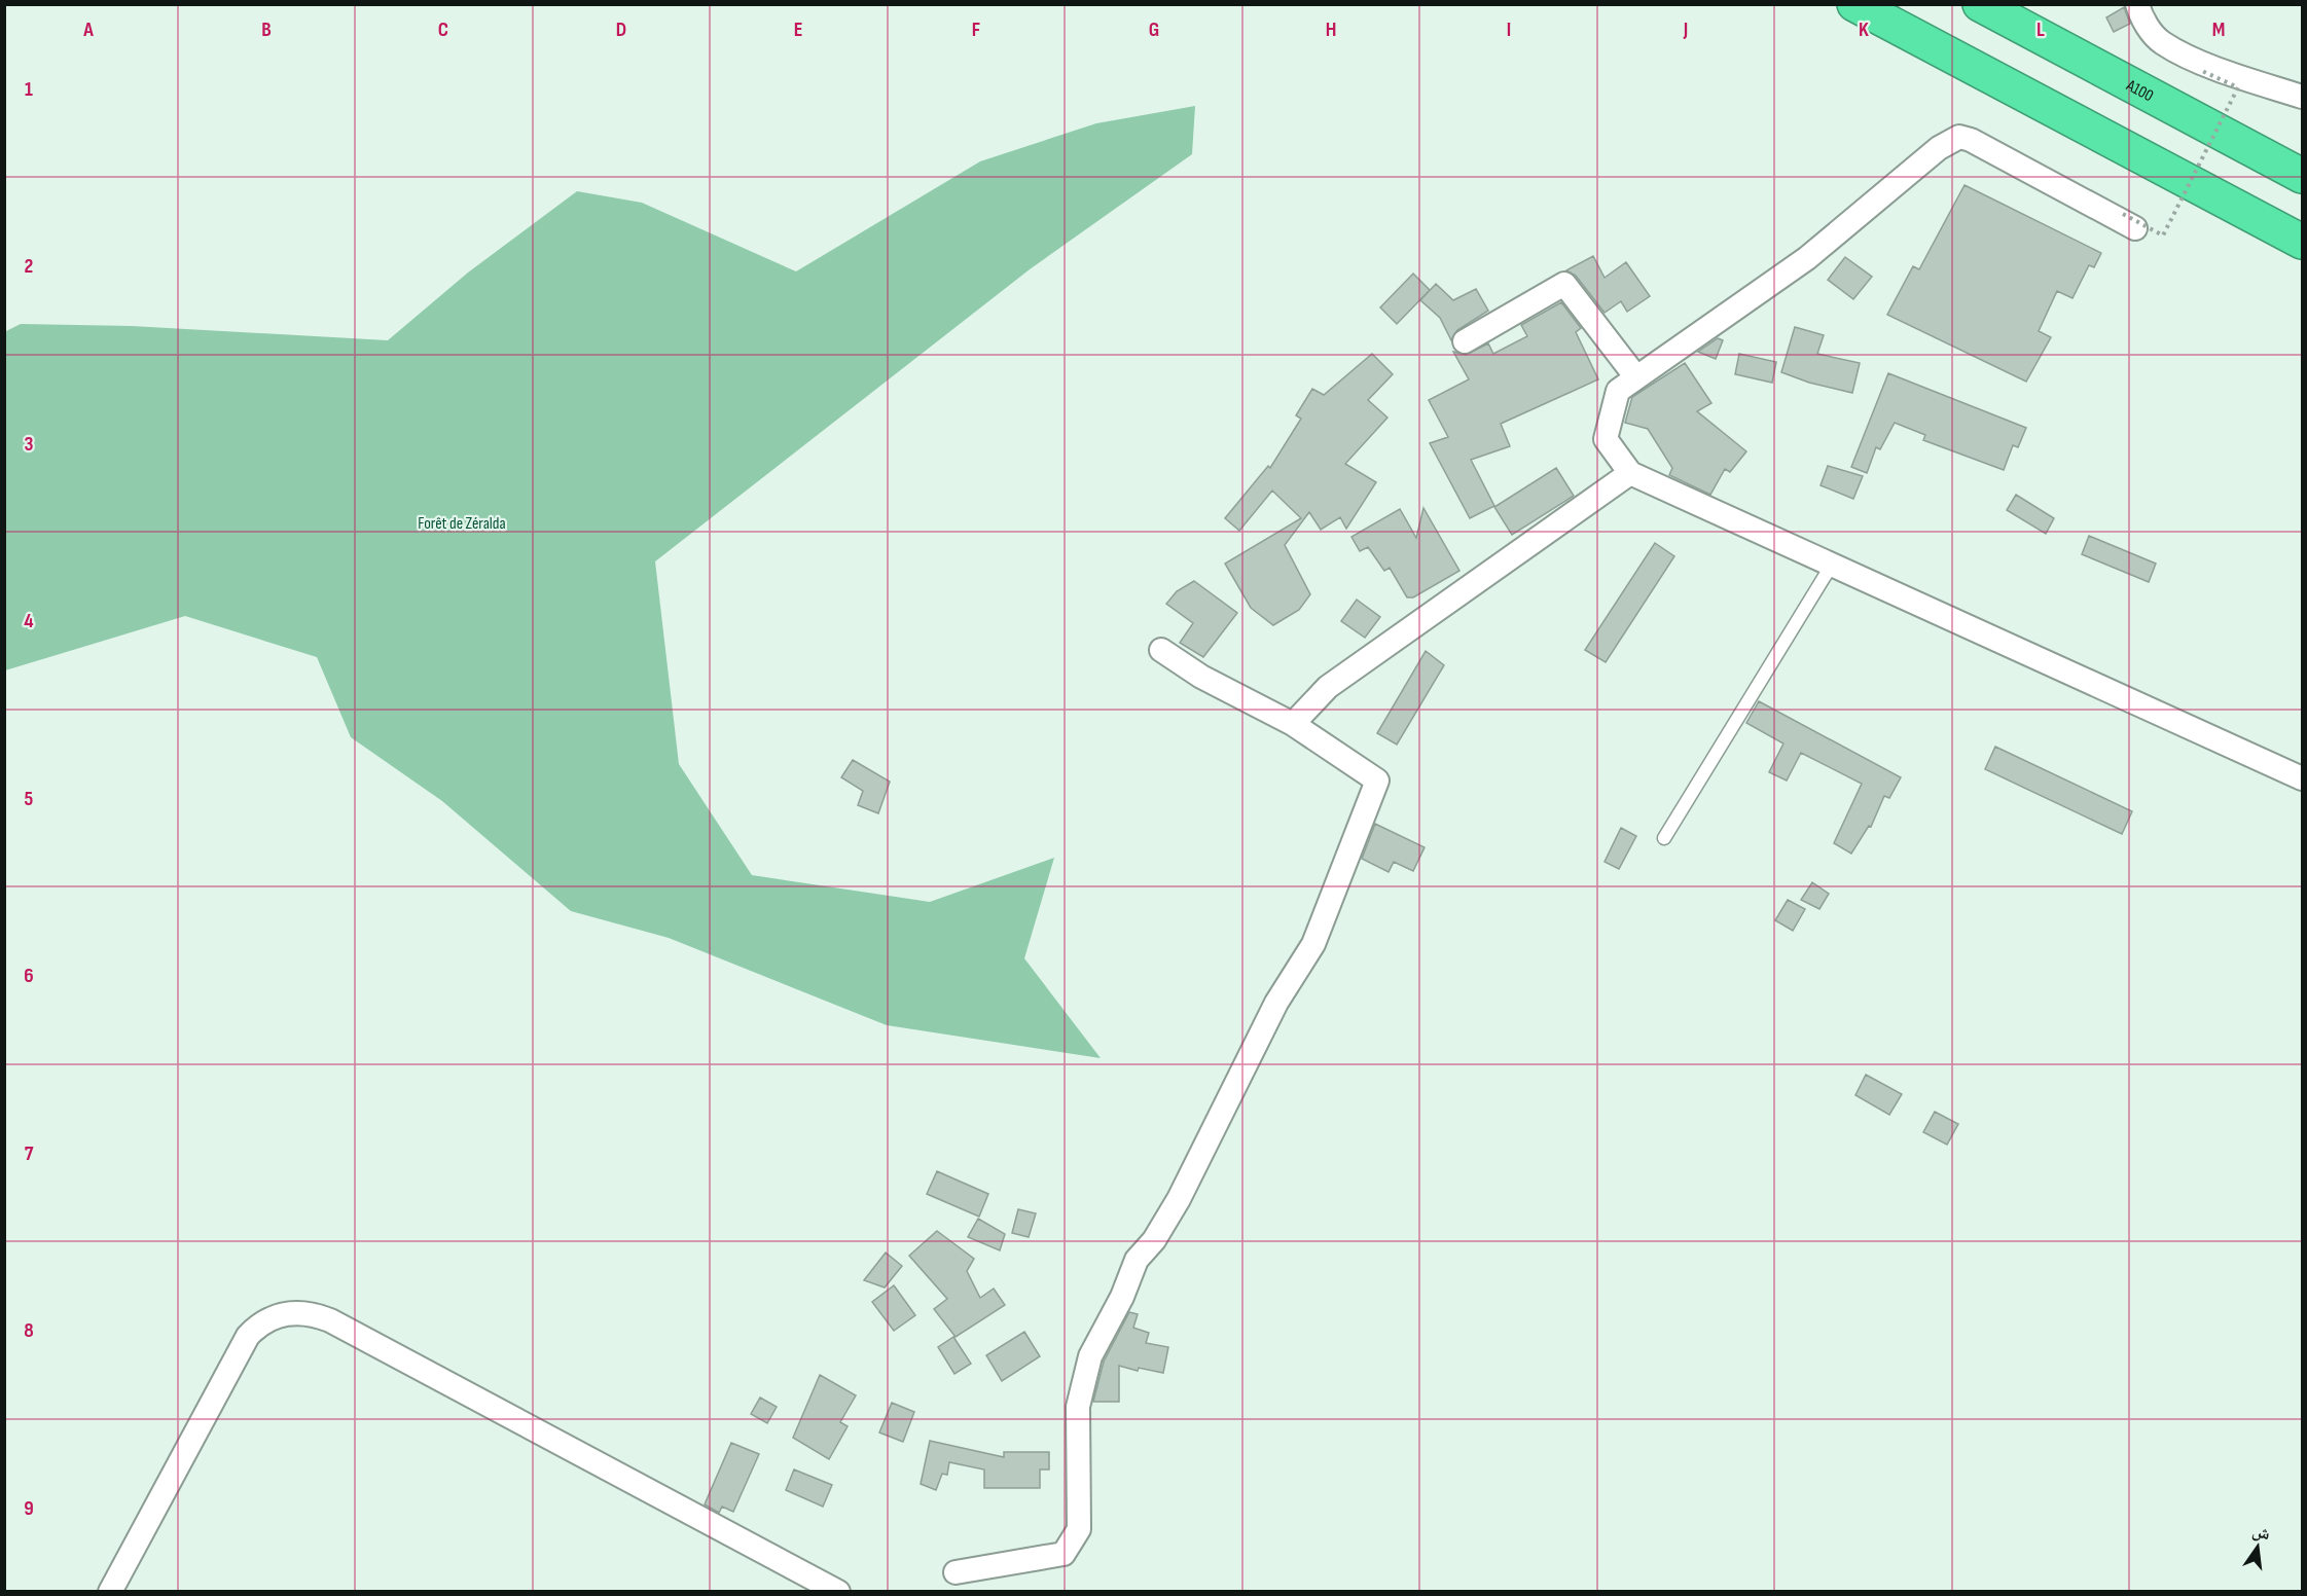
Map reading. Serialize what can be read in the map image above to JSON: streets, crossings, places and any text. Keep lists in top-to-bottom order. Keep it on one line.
{"streets":{"highway":["A100"]},"parks":["Forêt de Zéralda"],"north":"top","grid":{"columns":["A","B","C","D","E","F","G","H","I","J","K","L","M"],"rows":["1","2","3","4","5","6","7","8","9"]}}
